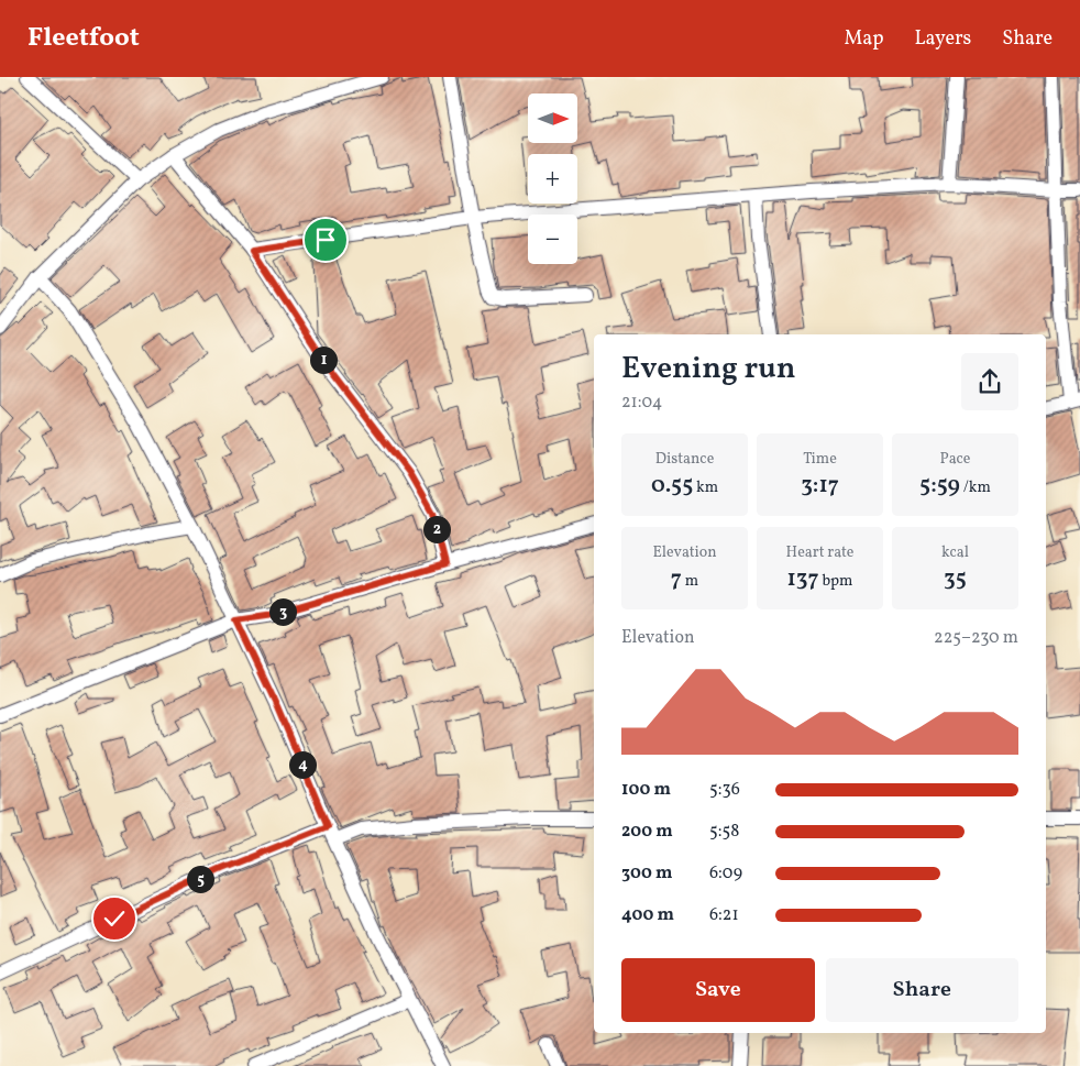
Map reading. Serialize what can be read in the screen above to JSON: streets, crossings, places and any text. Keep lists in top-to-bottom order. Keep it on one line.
{"north":"right","page":{"header":"Fleetfoot","nav":["Map","Layers","Share"],"map_buttons":["+","−"],"heading":["Evening run","21:04"],"pins":["1","2","3","4","5"],"stats":[["Distance","0.55 km"],["Time","3:17"],["Pace","5:59 /km"],["Elevation","7 m"],["Heart rate","137 bpm"],["kcal","35"]],"chart":["Elevation","225–230 m"],"list":[{"name":"100 m","note":"5:36"},{"name":"200 m","note":"5:58"},{"name":"300 m","note":"6:09"},{"name":"400 m","note":"6:21"}],"buttons":["Save","Share"]}}
